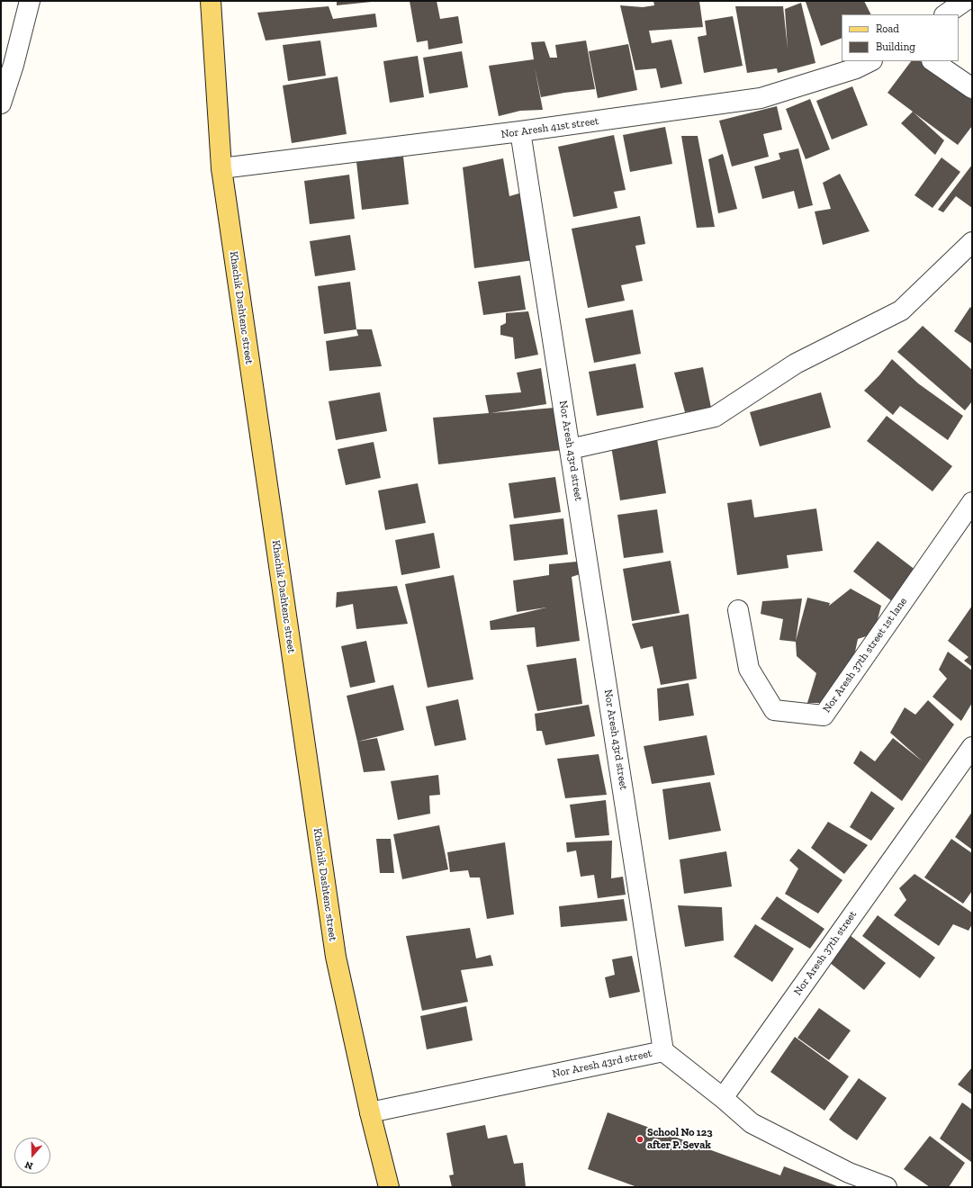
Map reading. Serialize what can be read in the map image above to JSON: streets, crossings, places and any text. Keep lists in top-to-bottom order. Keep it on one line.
{"streets":{"main road":["Khachik Dashtenc street"],"street":["Nor Aresh 41st street","Nor Aresh 43rd street","Nor Aresh 37th street 1st lane","Nor Aresh 37th street"]},"crossings":[["Nor Aresh 41st street","Khachik Dashtenc street"],["Nor Aresh 41st street","Nor Aresh 43rd street"],["Khachik Dashtenc street","Nor Aresh 43rd street"]],"places":["School No 123 after P. Sevak"],"legend":["Road","Building"],"north":"bottom"}
